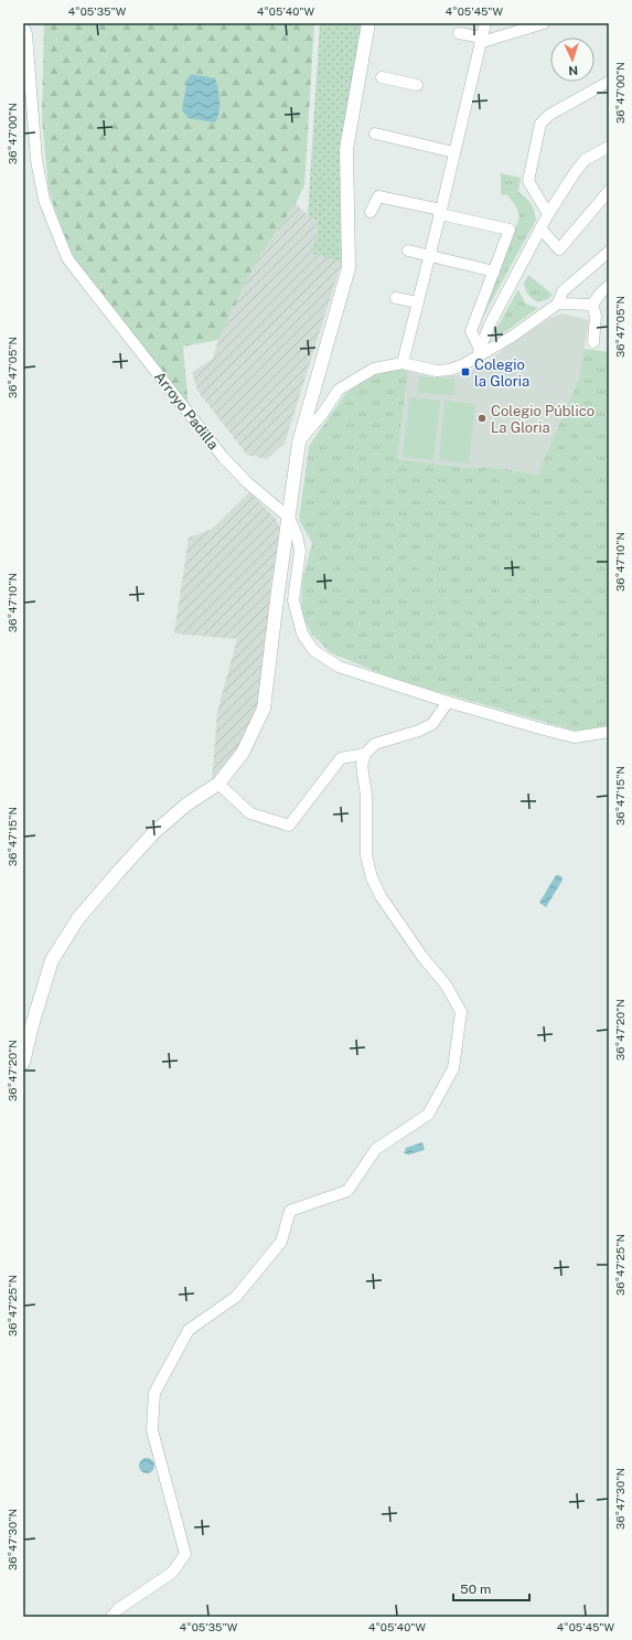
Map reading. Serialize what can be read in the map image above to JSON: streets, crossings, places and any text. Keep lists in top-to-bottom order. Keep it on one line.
{"streets":{"street":["Arroyo Padilla"]},"places":{"transit":["Colegio la Gloria"],"other":["Colegio Público La Gloria"]},"scale_bar":"50 m","north":"bottom","coordinates":["4°05'35\"W","4°05'40\"W","4°05'45\"W","36°47'00\"N","36°47'05\"N","36°47'10\"N","36°47'15\"N","36°47'20\"N","36°47'25\"N","36°47'30\"N"]}
